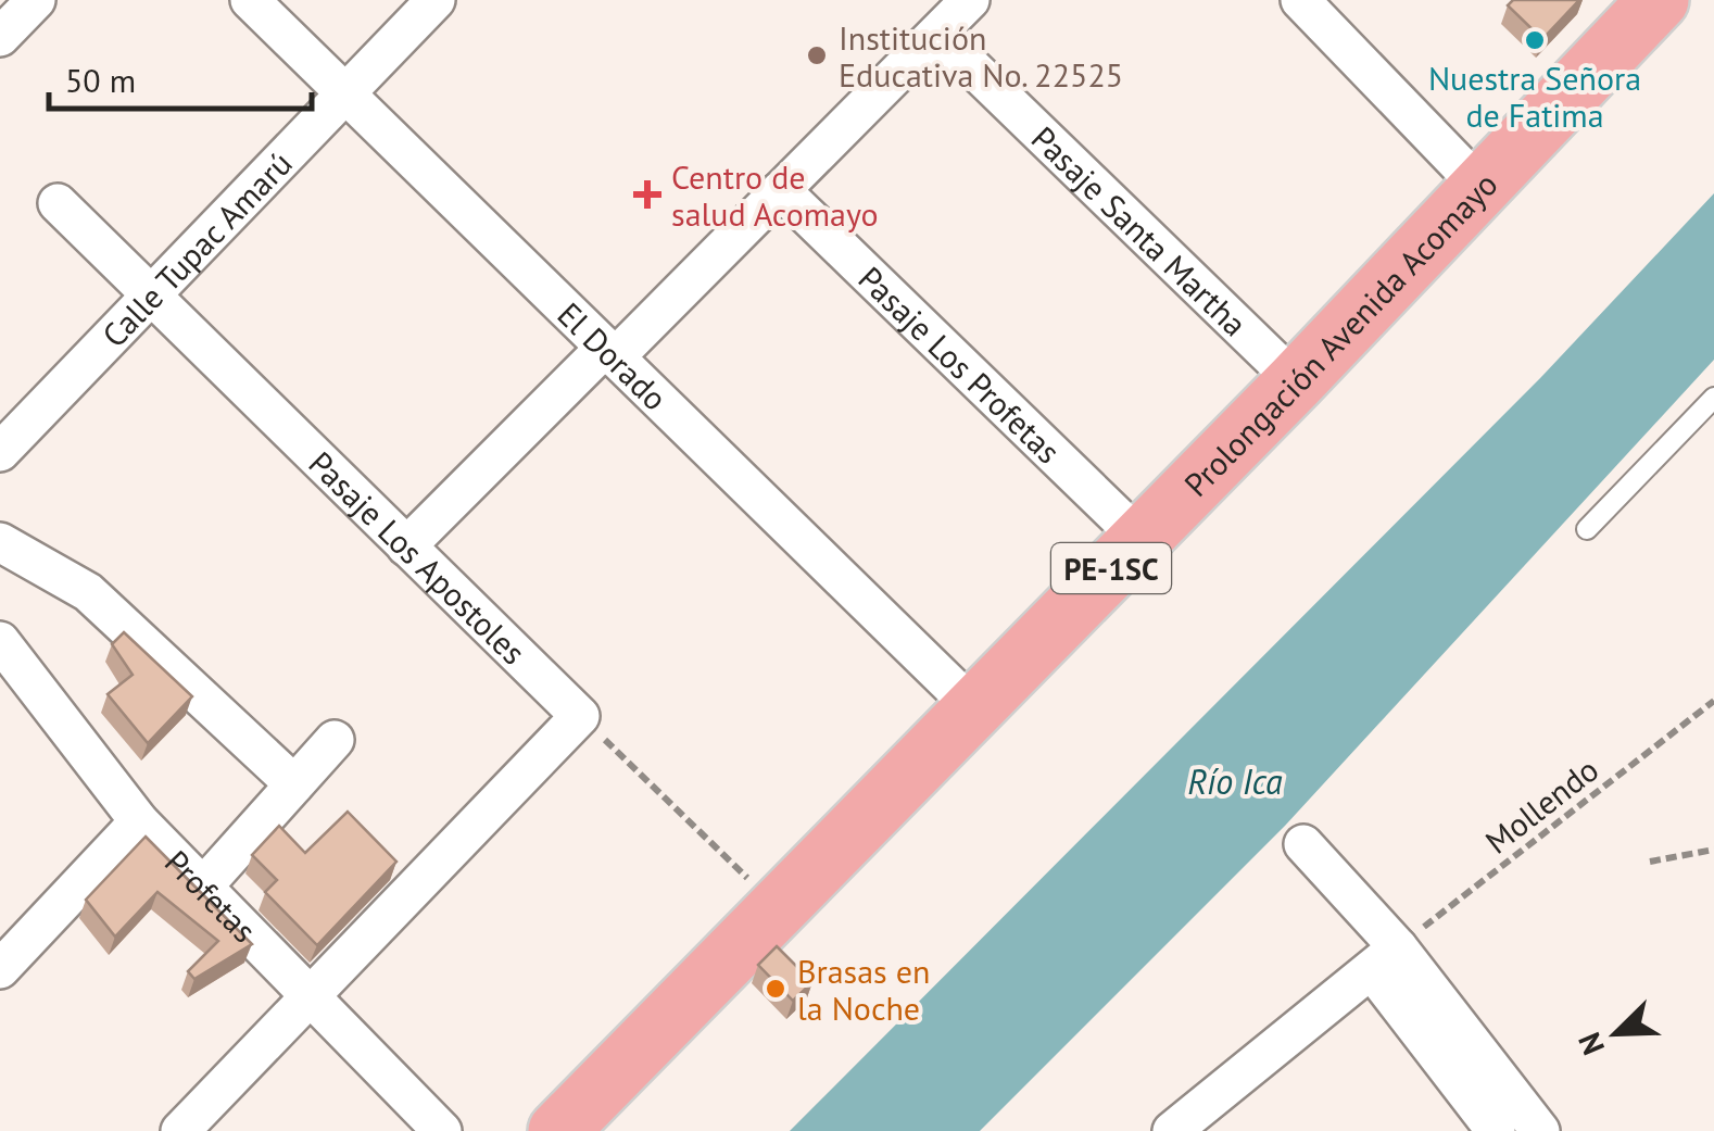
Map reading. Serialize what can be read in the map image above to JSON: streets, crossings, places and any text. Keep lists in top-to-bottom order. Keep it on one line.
{"streets":{"main road":["Prolongación Avenida Acomayo","PE-1SC"],"street":["Pasaje Santa Martha","Calle Tupac Amarú","El Dorado","Pasaje Los Profetas","Pasaje Los Apostoles","Profetas"],"path":["Mollendo"]},"crossings":[["Pasaje Santa Martha","Prolongación Avenida Acomayo"],["Calle Tupac Amarú","El Dorado"],["Calle Tupac Amarú","Pasaje Los Apostoles"],["Prolongación Avenida Acomayo","El Dorado"],["Prolongación Avenida Acomayo","Pasaje Los Profetas"]],"water":["Río Ica"],"places":{"other":["Nuestra Señora de Fatima","Institución Educativa No. 22525","Brasas en la Noche"],"health":["Centro de salud Acomayo"]},"scale_bar":"50 m","north":"bottom left"}
